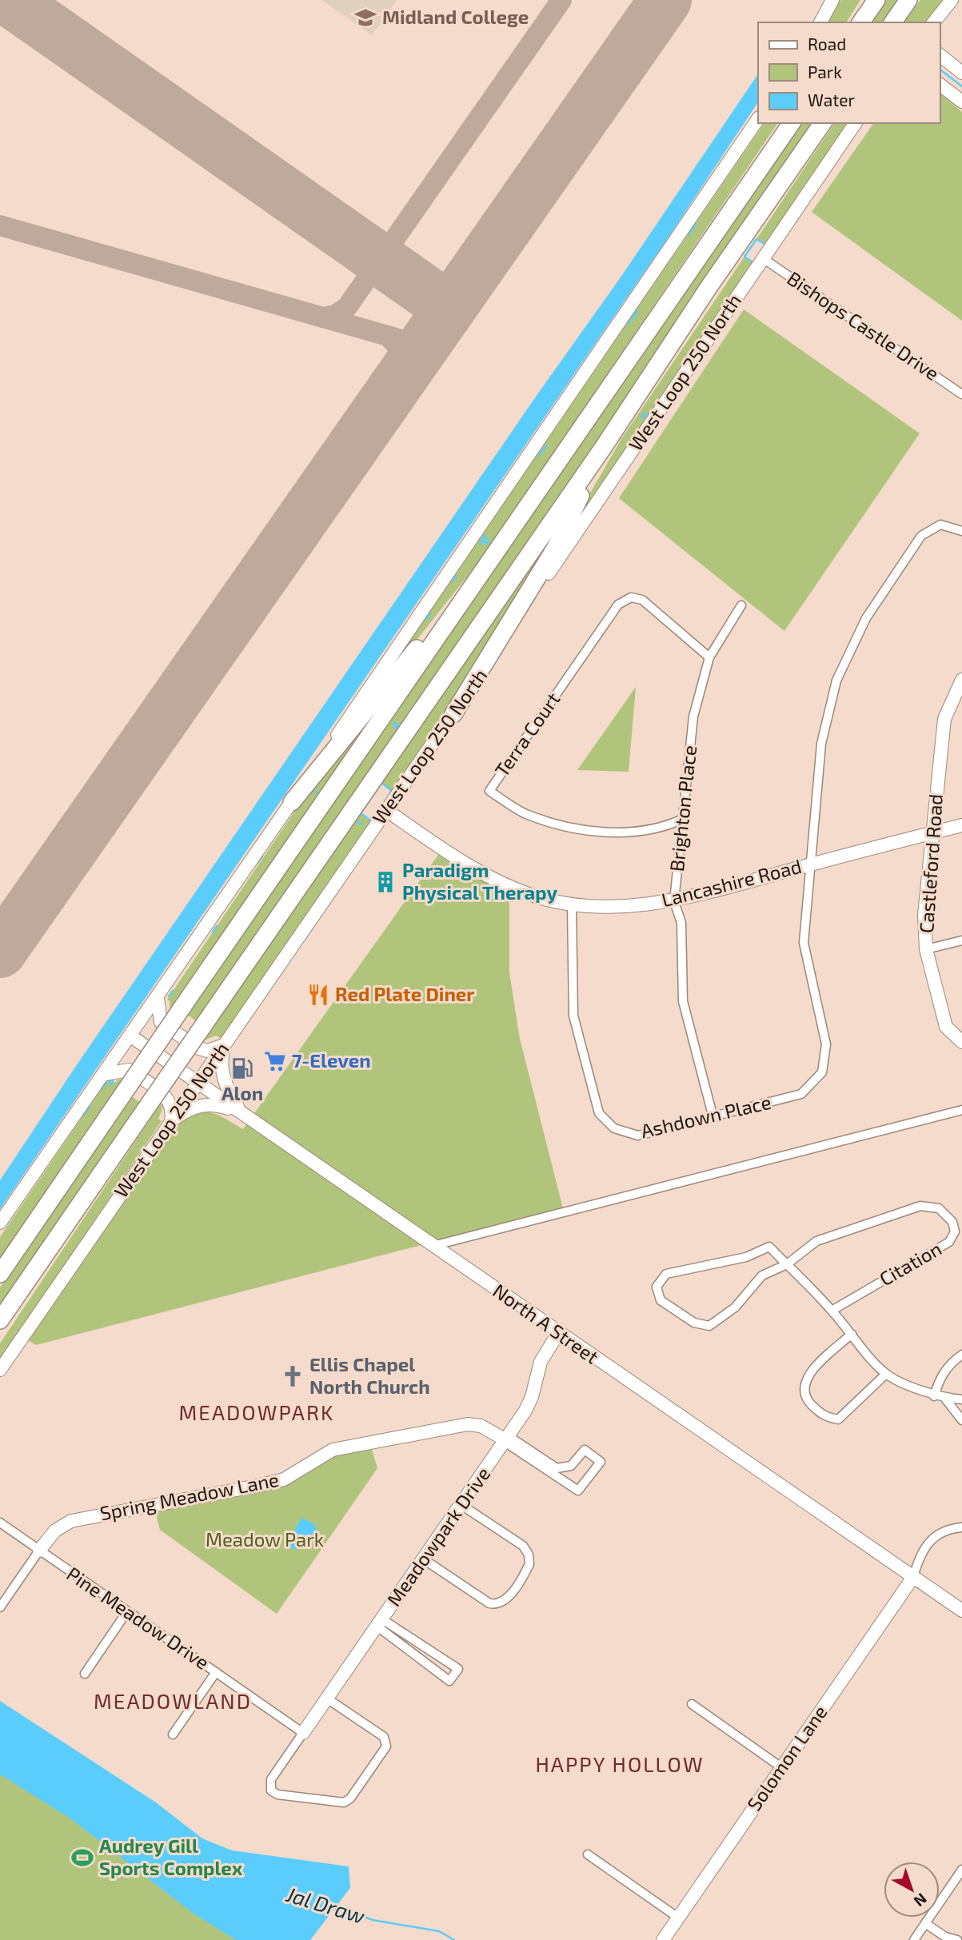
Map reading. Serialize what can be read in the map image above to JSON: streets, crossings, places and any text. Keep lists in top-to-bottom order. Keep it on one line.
{"streets":{"main road":["West Loop 250 North","Castleford Road","Lancashire Road","North A Street","Spring Meadow Lane","Meadowpark Drive","Solomon Lane"],"street":["Bishops Castle Drive","Terra Court","Brighton Place","Ashdown Place","Citation","Pine Meadow Drive"]},"crossings":[["Bishops Castle Drive","West Loop 250 North"],["West Loop 250 North","Lancashire Road"],["West Loop 250 North","North A Street"],["Terra Court","Brighton Place"],["Brighton Place","Lancashire Road"],["Brighton Place","Ashdown Place"],["Castleford Road","Lancashire Road"],["Lancashire Road","Ashdown Place"],["North A Street","Meadowpark Drive"],["North A Street","Solomon Lane"],["Spring Meadow Lane","Meadowpark Drive"],["Spring Meadow Lane","Pine Meadow Drive"],["Meadowpark Drive","Pine Meadow Drive"]],"districts":["MEADOWPARK","MEADOWLAND","HAPPY HOLLOW"],"water":["Jal Draw"],"parks":["Meadow Park"],"places":{"school or university":["Midland College"],"building":["Paradigm Physical Therapy"],"restaurant":["Red Plate Diner"],"supermarket":["7-Eleven"],"fuel station":["Alon"],"church":["Ellis Chapel North Church"],"sports":["Audrey Gill Sports Complex"]},"legend":["Road","Park","Water"],"north":"bottom right"}
